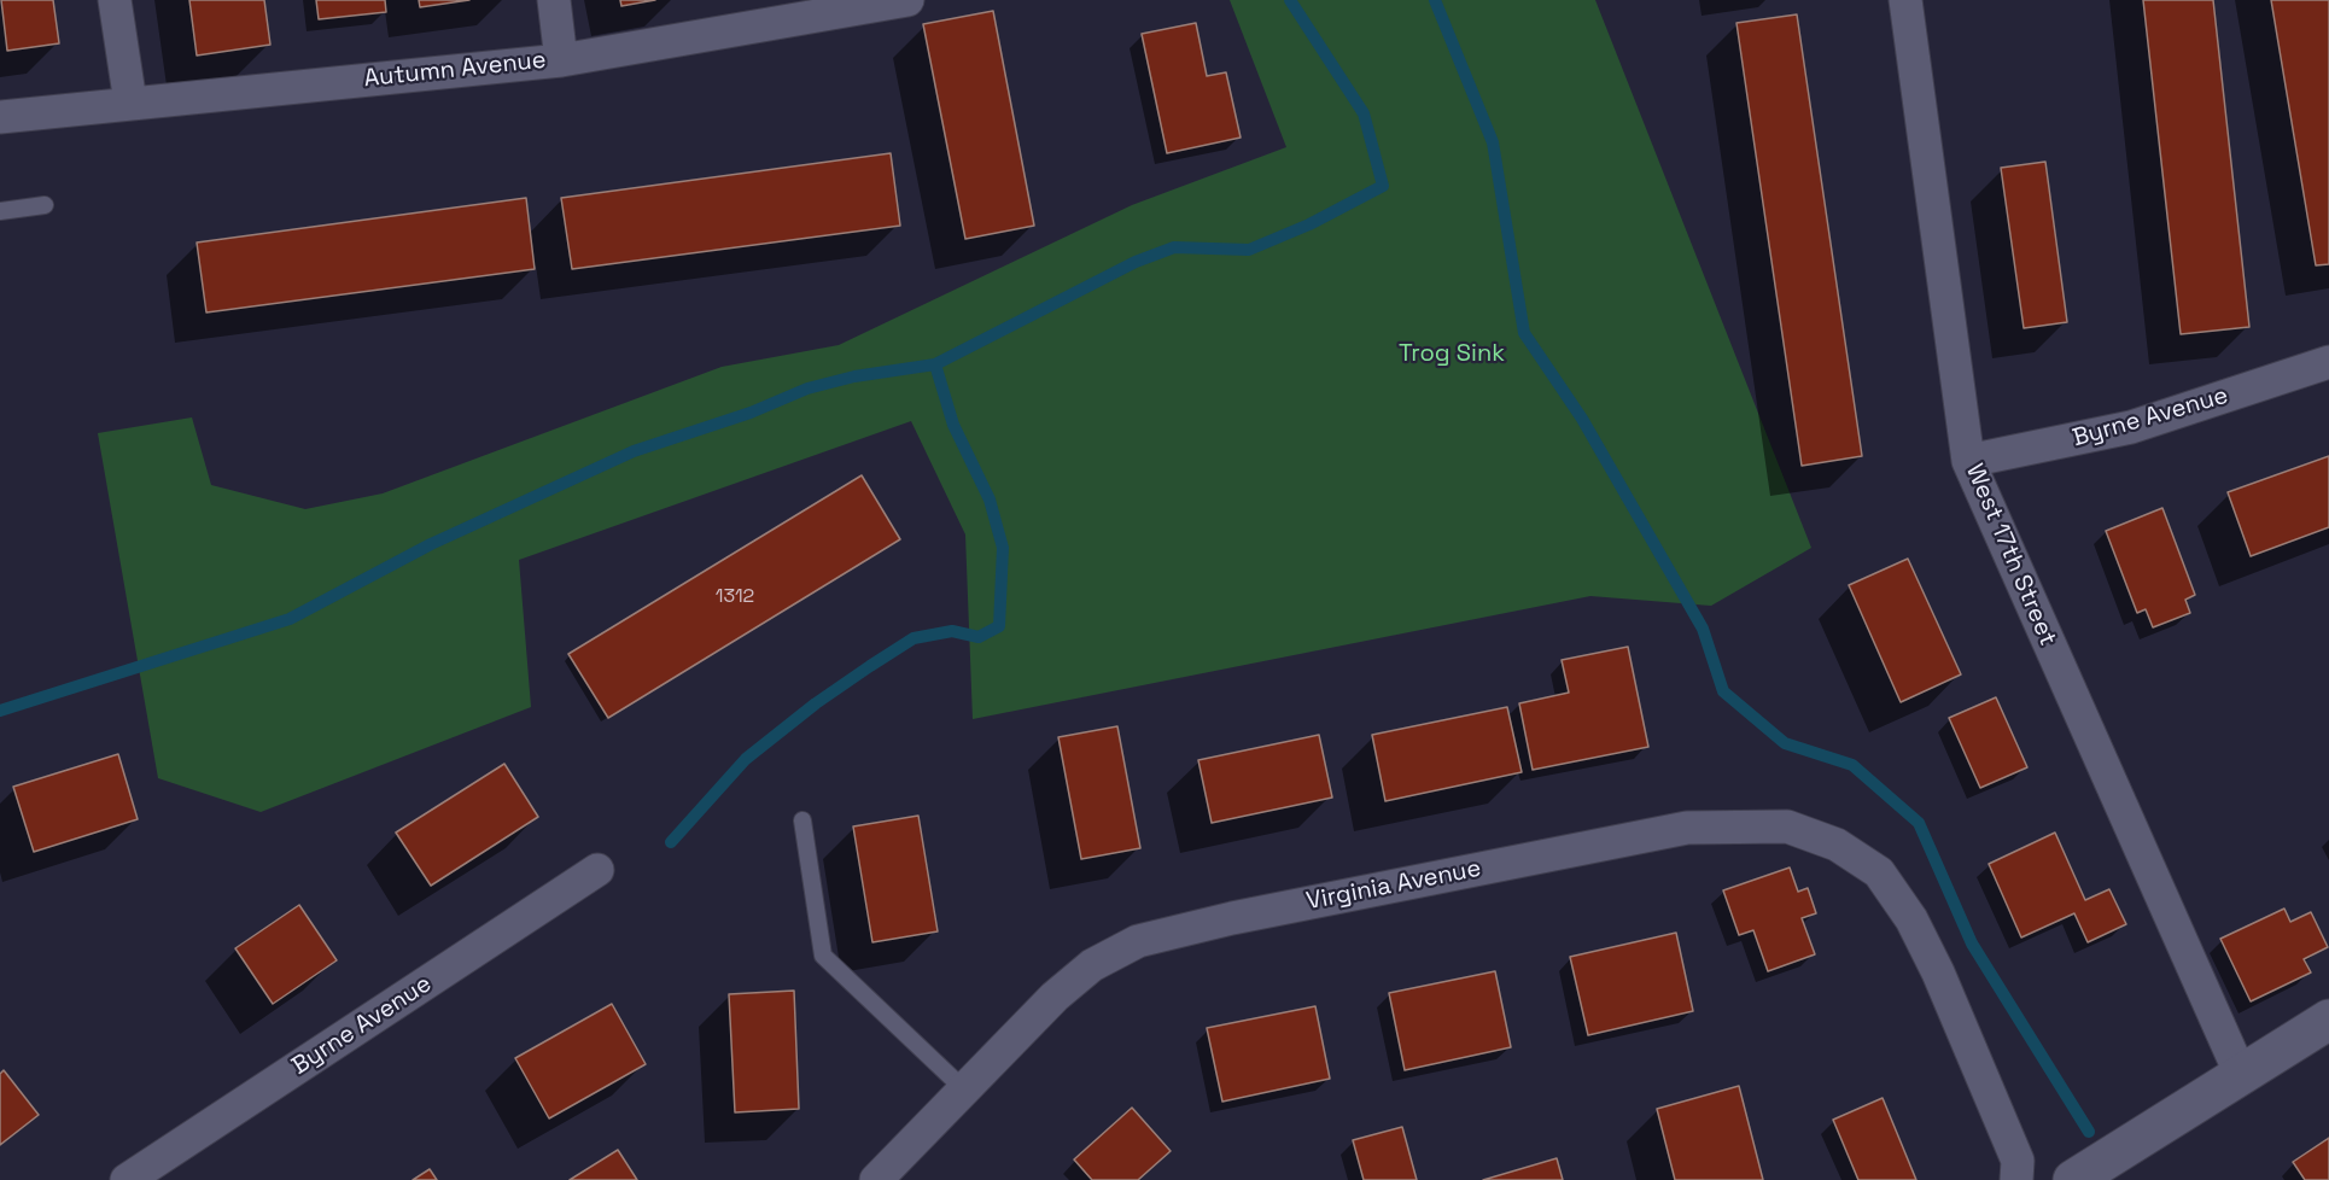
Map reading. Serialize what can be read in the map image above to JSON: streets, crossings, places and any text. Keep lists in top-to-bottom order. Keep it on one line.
{"streets":{"street":["Autumn Avenue","Byrne Avenue","West 17th Street","Virginia Avenue"]},"crossings":[["Byrne Avenue","West 17th Street"]],"parks":["Trog Sink"],"house_numbers":["1312"]}
